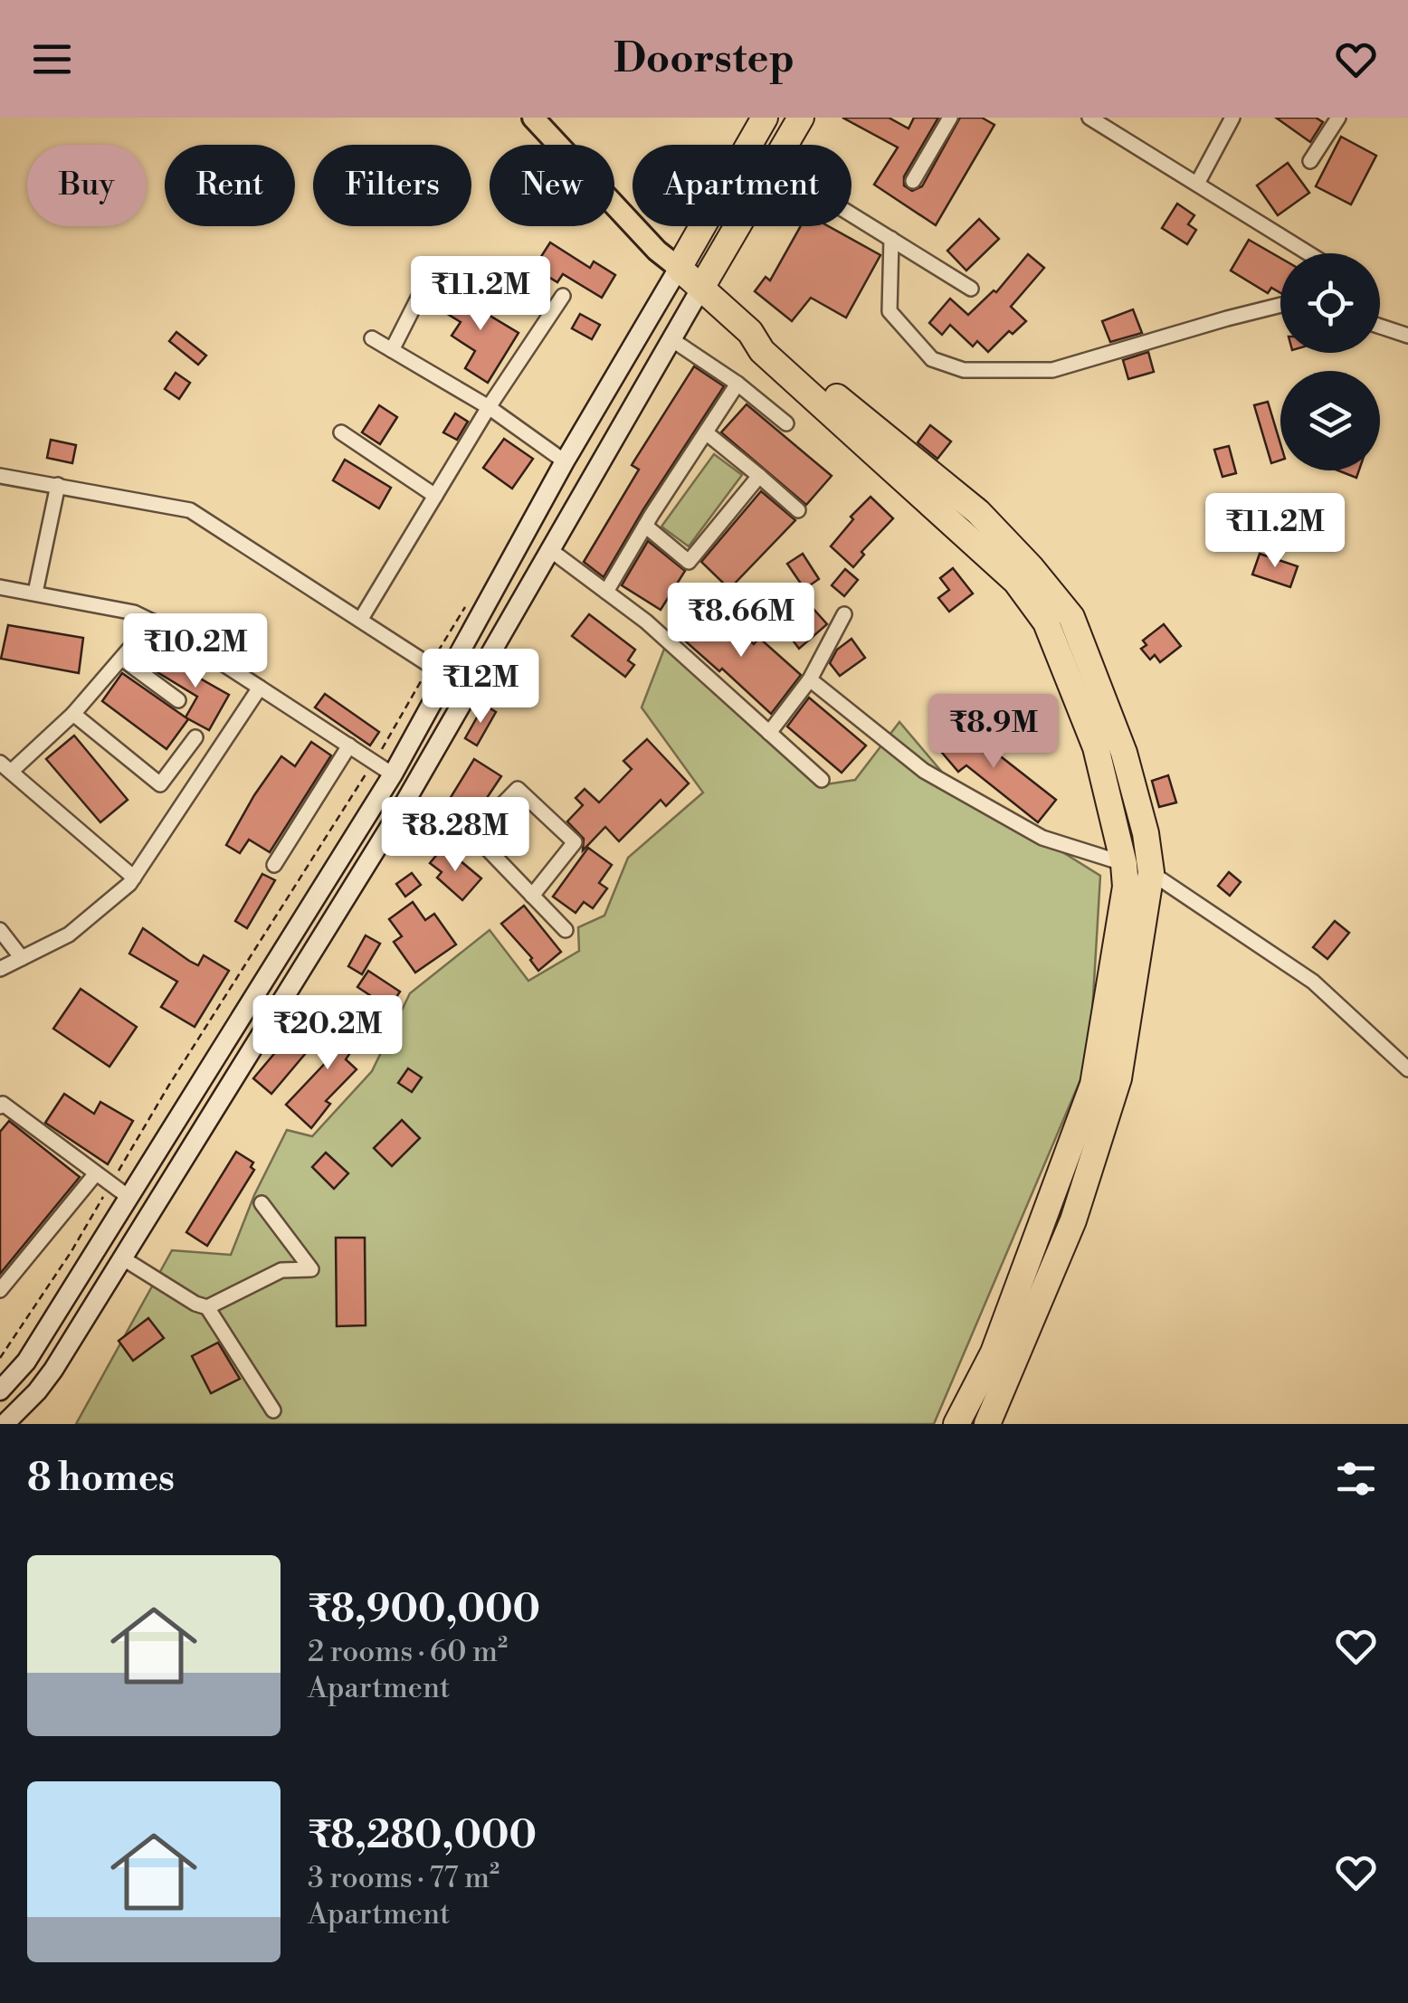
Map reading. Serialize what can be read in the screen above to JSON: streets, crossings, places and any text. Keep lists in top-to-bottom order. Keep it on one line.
{"page":{"header":"Doorstep","chip":["Buy","Rent","Filters","New","Apartment"],"price":["₹11.2M","₹11.2M","₹8.66M","₹10.2M","₹12M","₹8.9M","₹8.28M","₹20.2M"],"heading":"8 homes","list":[{"name":"₹8,900,000","note":"2 rooms · 60 m² · Apartment"},{"name":"₹8,280,000","note":"3 rooms · 77 m² · Apartment"}]}}
